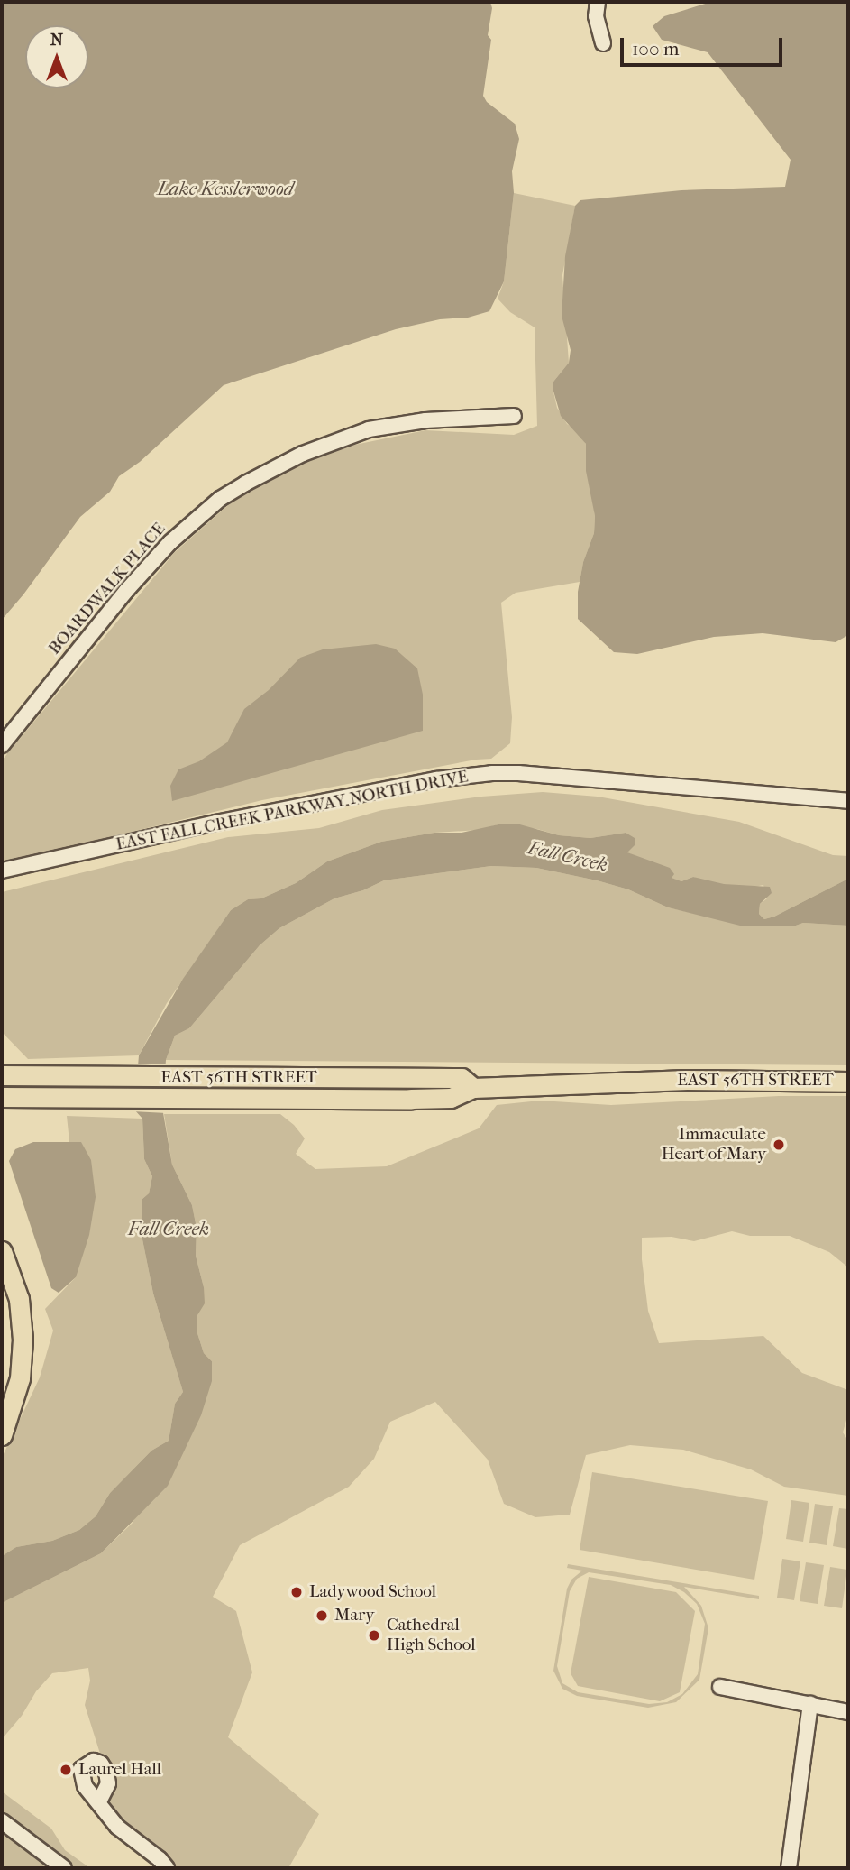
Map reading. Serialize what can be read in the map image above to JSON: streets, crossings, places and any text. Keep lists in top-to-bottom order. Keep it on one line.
{"streets":{"main road":["EAST 56TH STREET"],"street":["BOARDWALK PLACE","EAST FALL CREEK PARKWAY NORTH DRIVE"]},"water":["Lake Kesslerwood","Fall Creek"],"places":["Immaculate Heart of Mary","Ladywood School","Mary","Cathedral High School","Laurel Hall"],"scale_bar":"100 m","north":"top"}
